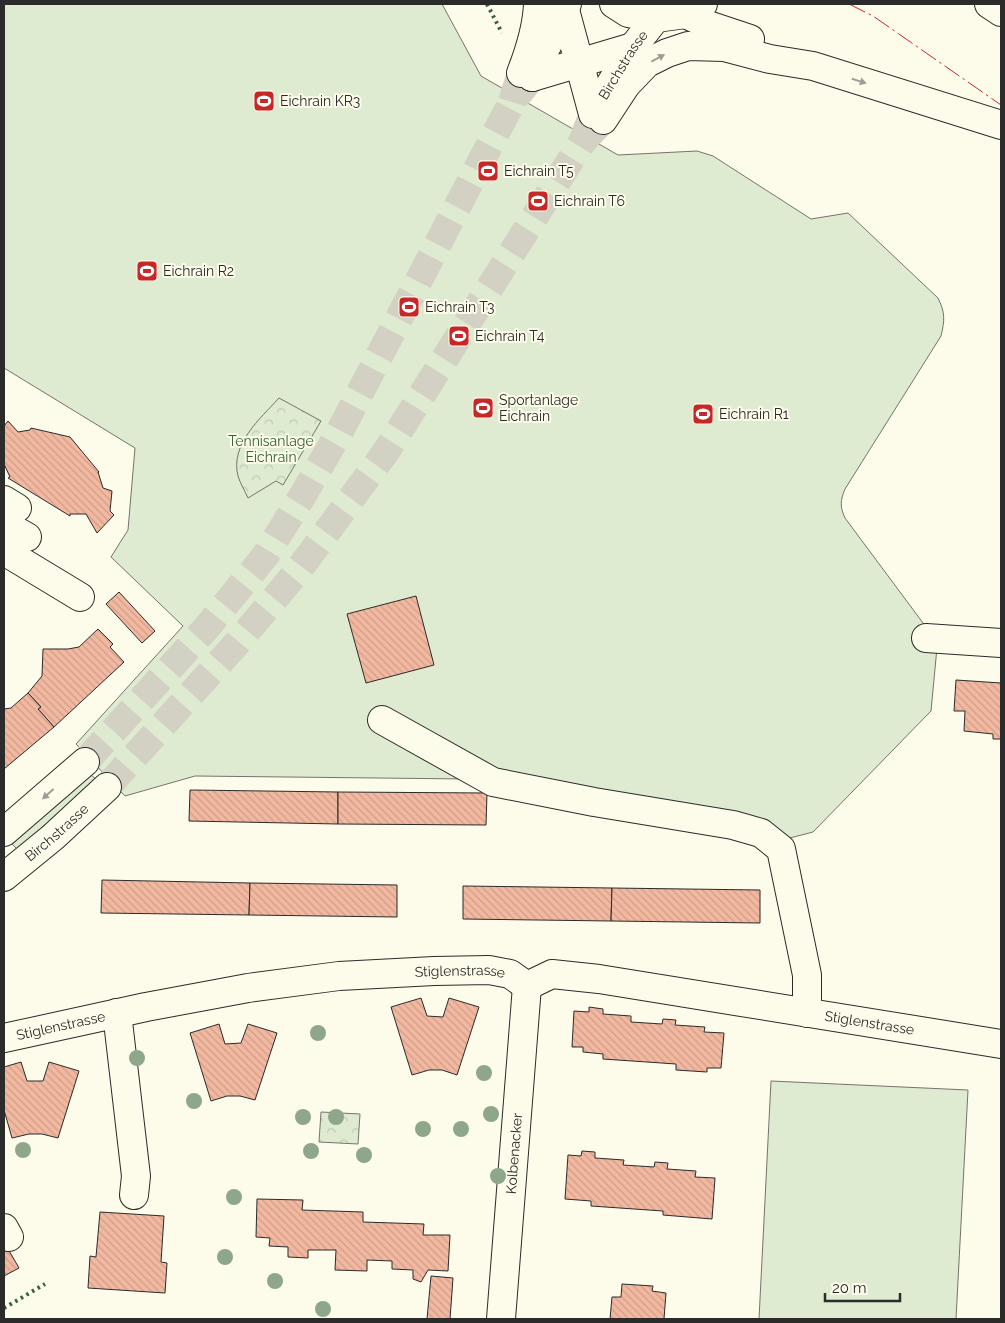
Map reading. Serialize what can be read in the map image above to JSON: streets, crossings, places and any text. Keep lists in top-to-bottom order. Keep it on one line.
{"streets":{"main road":["Birchstrasse","Stiglenstrasse","Kolbenacker"]},"crossings":[["Stiglenstrasse","Kolbenacker"]],"parks":["Tennisanlage Eichrain"],"places":{"sports":["Eichrain KR3","Eichrain T5","Eichrain T6","Eichrain R2","Eichrain T3","Eichrain T4","Sportanlage Eichrain","Eichrain R1"]},"scale_bar":"20 m"}
